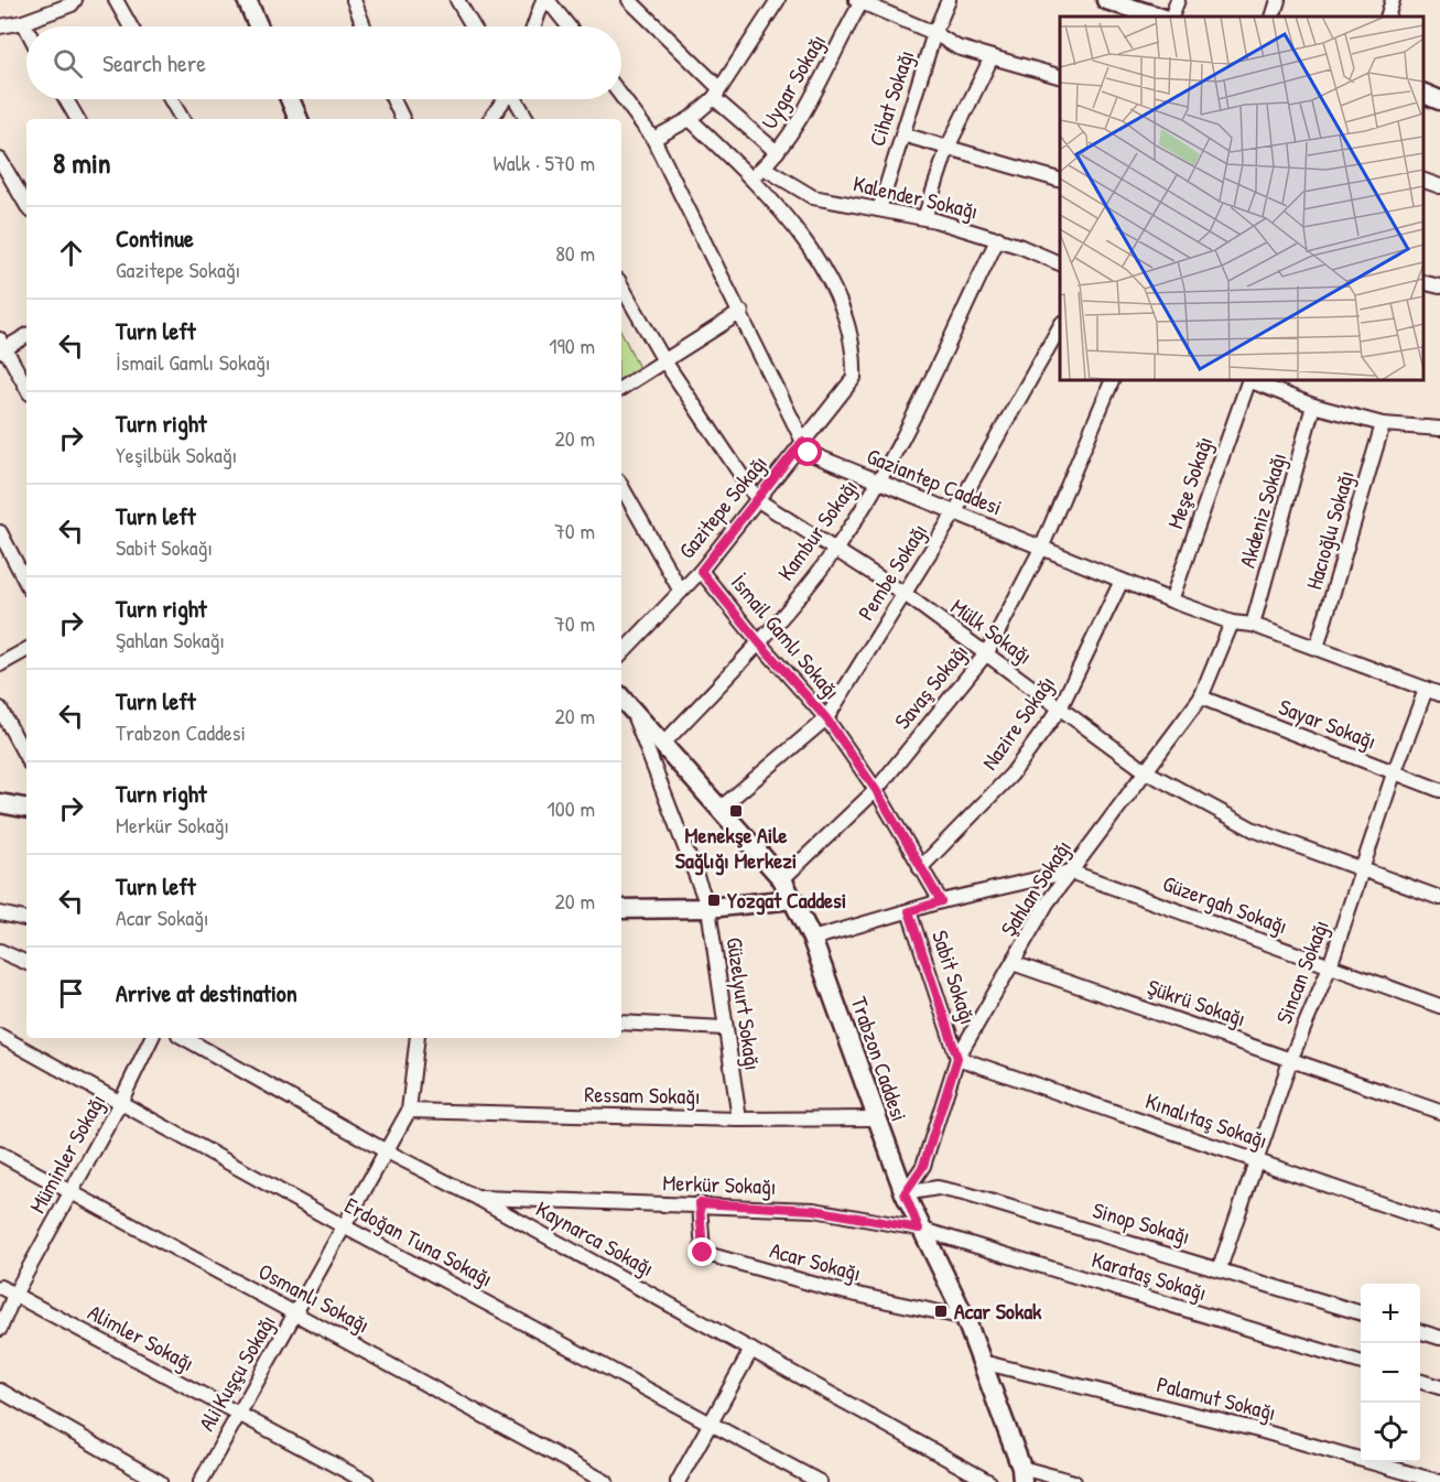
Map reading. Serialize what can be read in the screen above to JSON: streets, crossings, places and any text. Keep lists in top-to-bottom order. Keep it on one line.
{"streets":{"main road":["Trabzon Caddesi"],"street":["Uygar Sokağı","Cihat Sokağı","Kalender Sokağı","Gaziantep Caddesi","Meşe Sokağı","Gazitepe Sokağı","Akdeniz Sokağı","Kambur Sokağı","Hacıoğlu Sokağı","Pembe Sokağı","Mülk Sokağı","İsmail Gamlı Sokağı","Savaş Sokağı","Nazire Sokağı","Sayar Sokağı","Şahlan Sokağı","Güzergah Sokağı","Sincan Sokağı","Sabit Sokağı","Şükrü Sokağı","Güzelyurt Sokağı","Ressam Sokağı","Kınalıtaş Sokağı","Müminler Sokağı","Merkür Sokağı","Sinop Sokağı","Kaynarca Sokağı","Erdoğan Tuna Sokağı","Acar Sokağı","Karataş Sokağı","Osmanlı Sokağı","Alimler Sokağı","Ali Kuşçu Sokağı","Palamut Sokağı"]},"crossings":[["Uygar Sokağı","Kalender Sokağı"],["Uygar Sokağı","Gazitepe Sokağı"],["Cihat Sokağı","Kalender Sokağı"],["Kalender Sokağı","Kambur Sokağı"],["Gaziantep Caddesi","Meşe Sokağı"],["Gaziantep Caddesi","Gazitepe Sokağı"],["Gaziantep Caddesi","Akdeniz Sokağı"],["Gaziantep Caddesi","Kambur Sokağı"],["Gaziantep Caddesi","Hacıoğlu Sokağı"],["Gaziantep Caddesi","Pembe Sokağı"],["Gaziantep Caddesi","Savaş Sokağı"],["Gaziantep Caddesi","Nazire Sokağı"],["Gaziantep Caddesi","Şahlan Sokağı"],["Gaziantep Caddesi","Sincan Sokağı"],["Gazitepe Sokağı","Mülk Sokağı"],["Gazitepe Sokağı","İsmail Gamlı Sokağı"],["Kambur Sokağı","Mülk Sokağı"],["Kambur Sokağı","İsmail Gamlı Sokağı"],["Kambur Sokağı","Trabzon Caddesi"],["Pembe Sokağı","Mülk Sokağı"],["Pembe Sokağı","İsmail Gamlı Sokağı"],["Pembe Sokağı","Trabzon Caddesi"],["Mülk Sokağı","Savaş Sokağı"],["Mülk Sokağı","Nazire Sokağı"],["Mülk Sokağı","Şahlan Sokağı"],["Mülk Sokağı","Sincan Sokağı"],["İsmail Gamlı Sokağı","Savaş Sokağı"],["İsmail Gamlı Sokağı","Nazire Sokağı"],["Savaş Sokağı","Trabzon Caddesi"],["Sayar Sokağı","Şahlan Sokağı"],["Sayar Sokağı","Sincan Sokağı"],["Şahlan Sokağı","Güzergah Sokağı"],["Şahlan Sokağı","Sabit Sokağı"],["Şahlan Sokağı","Şükrü Sokağı"],["Şahlan Sokağı","Trabzon Caddesi"],["Şahlan Sokağı","Kınalıtaş Sokağı"],["Şahlan Sokağı","Sinop Sokağı"],["Güzergah Sokağı","Sincan Sokağı"],["Sincan Sokağı","Şükrü Sokağı"],["Sincan Sokağı","Kınalıtaş Sokağı"],["Sincan Sokağı","Sinop Sokağı"],["Sabit Sokağı","Kınalıtaş Sokağı"],["Güzelyurt Sokağı","Trabzon Caddesi"],["Güzelyurt Sokağı","Ressam Sokağı"],["Trabzon Caddesi","Ressam Sokağı"],["Trabzon Caddesi","Merkür Sokağı"],["Trabzon Caddesi","Sinop Sokağı"],["Trabzon Caddesi","Acar Sokağı"],["Trabzon Caddesi","Karataş Sokağı"],["Trabzon Caddesi","Palamut Sokağı"],["Ressam Sokağı","Ali Kuşçu Sokağı"],["Müminler Sokağı","Erdoğan Tuna Sokağı"],["Müminler Sokağı","Osmanlı Sokağı"],["Müminler Sokağı","Alimler Sokağı"],["Merkür Sokağı","Kaynarca Sokağı"],["Merkür Sokağı","Acar Sokağı"],["Merkür Sokağı","Karataş Sokağı"],["Kaynarca Sokağı","Ali Kuşçu Sokağı"],["Erdoğan Tuna Sokağı","Ali Kuşçu Sokağı"],["Osmanlı Sokağı","Ali Kuşçu Sokağı"],["Alimler Sokağı","Ali Kuşçu Sokağı"]],"places":{"transit":["Menekşe Aile Sağlığı Merkezi","Yozgat Caddesi","Acar Sokak"]},"page":{"search":"Search here","heading":["8 min","Walk · 570 m"],"list":[["Continue","Gazitepe Sokağı","80 m"],["Turn left","İsmail Gamlı Sokağı","190 m"],["Turn right","Yeşilbük Sokağı","20 m"],["Turn left","Sabit Sokağı","70 m"],["Turn right","Şahlan Sokağı","70 m"],["Turn left","Trabzon Caddesi","20 m"],["Turn right","Merkür Sokağı","100 m"],["Turn left","Acar Sokağı","20 m"],"Arrive at destination"],"map_buttons":["+","−"]}}
